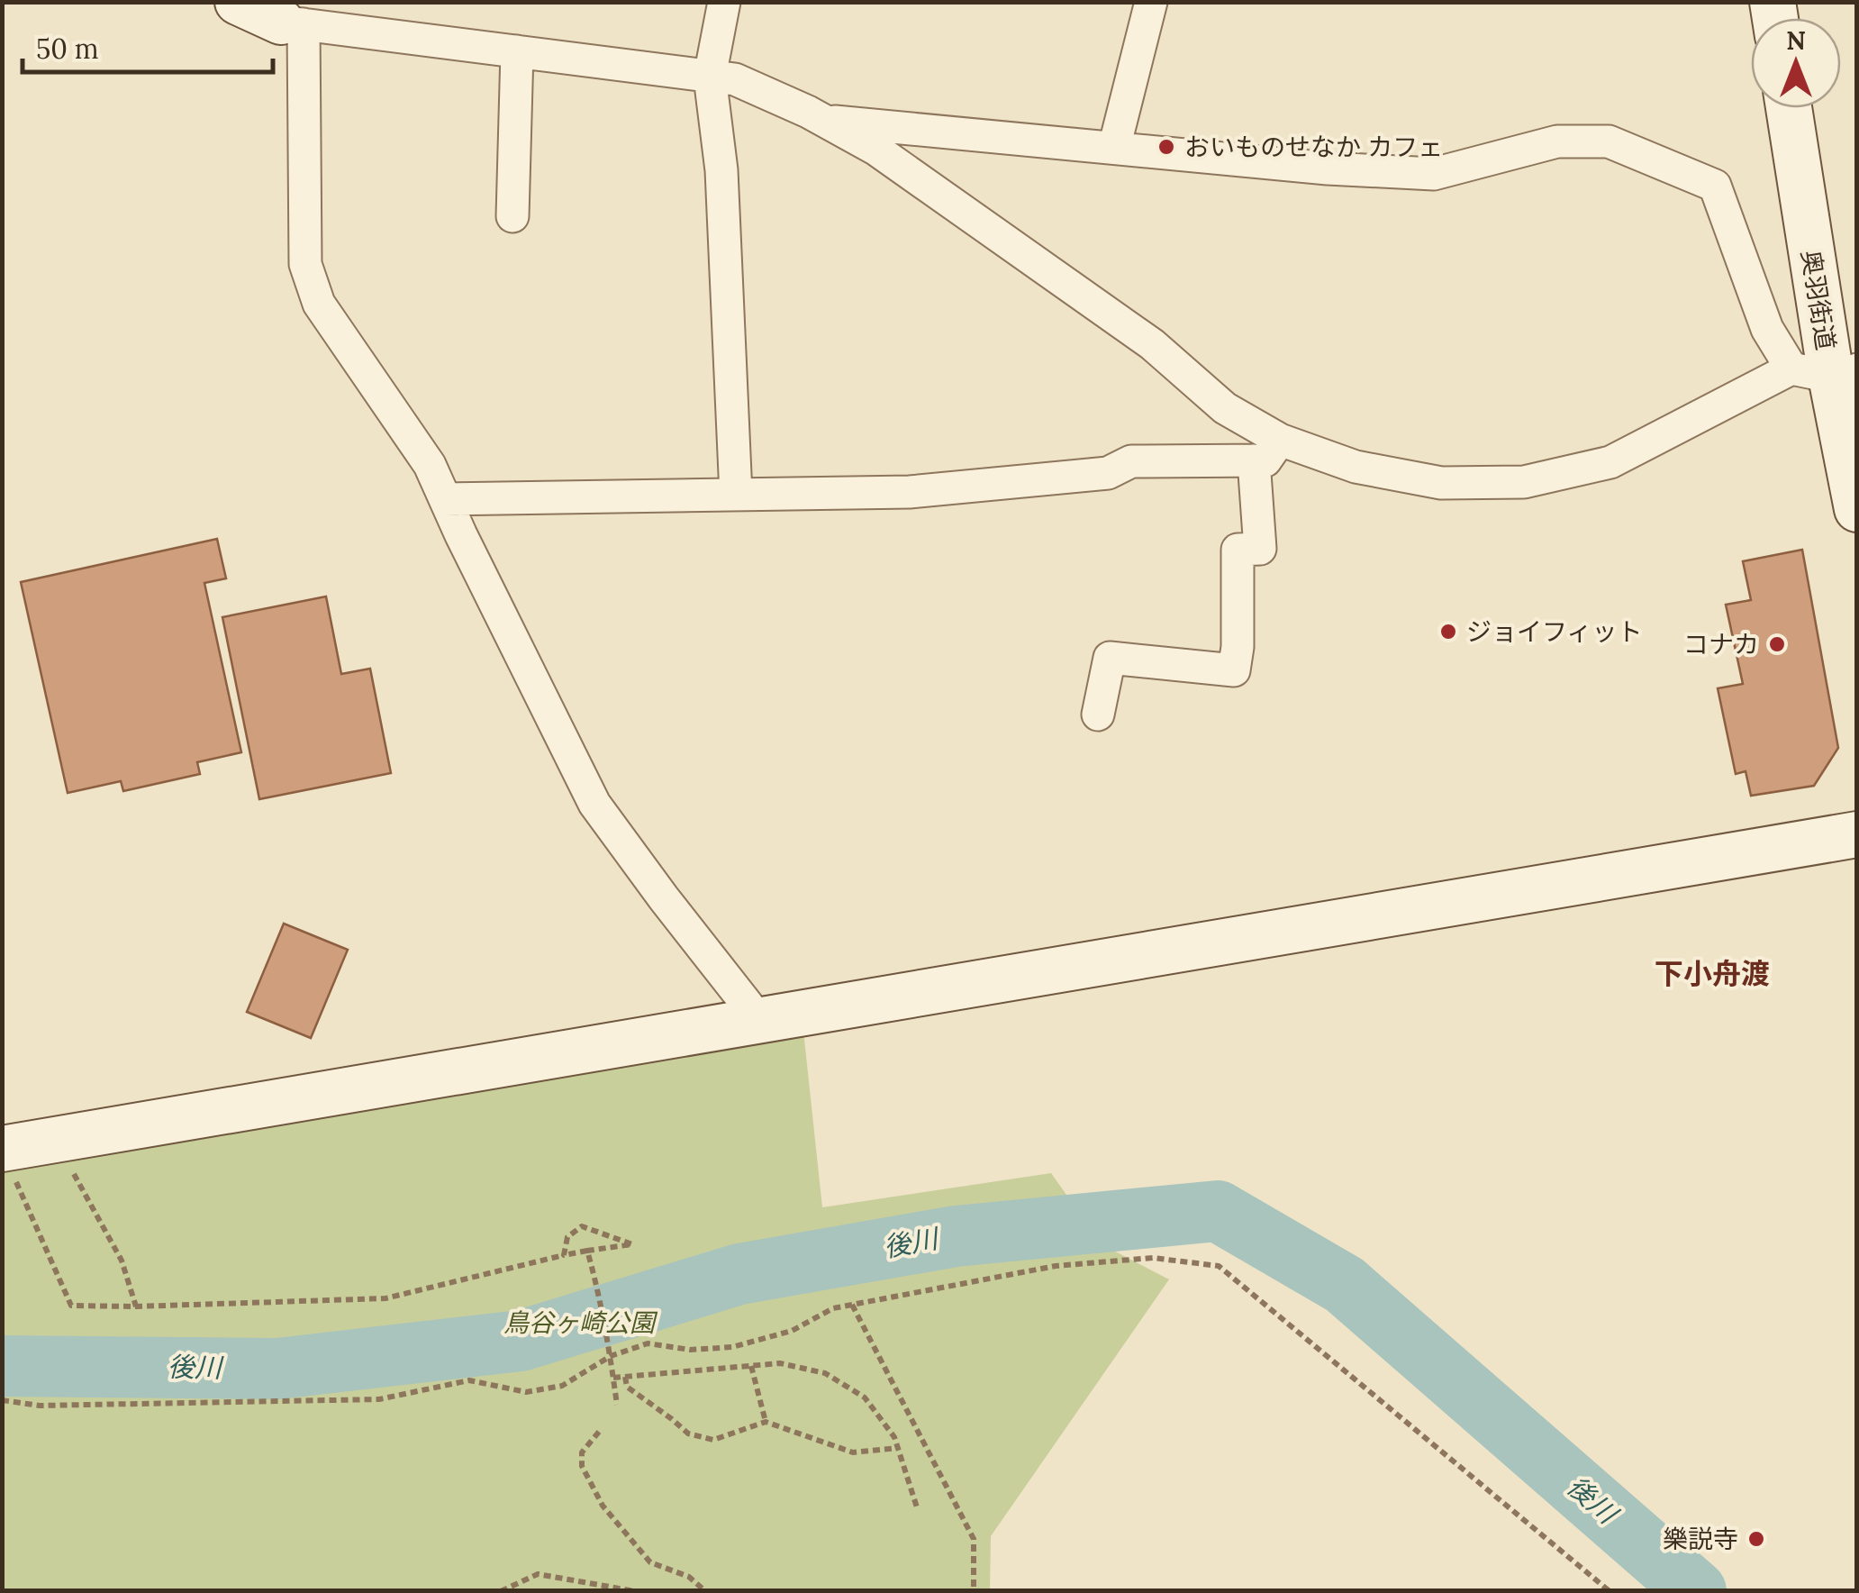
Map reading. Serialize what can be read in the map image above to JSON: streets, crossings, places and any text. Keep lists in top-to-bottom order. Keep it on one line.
{"streets":{"street":["奥羽街道"]},"districts":["下小舟渡"],"water":["後川"],"parks":["鳥谷ヶ崎公園"],"places":["おいものせなか カフェ","ジョイフィット","コナカ","樂説寺"],"scale_bar":"50 m","north":"top"}
